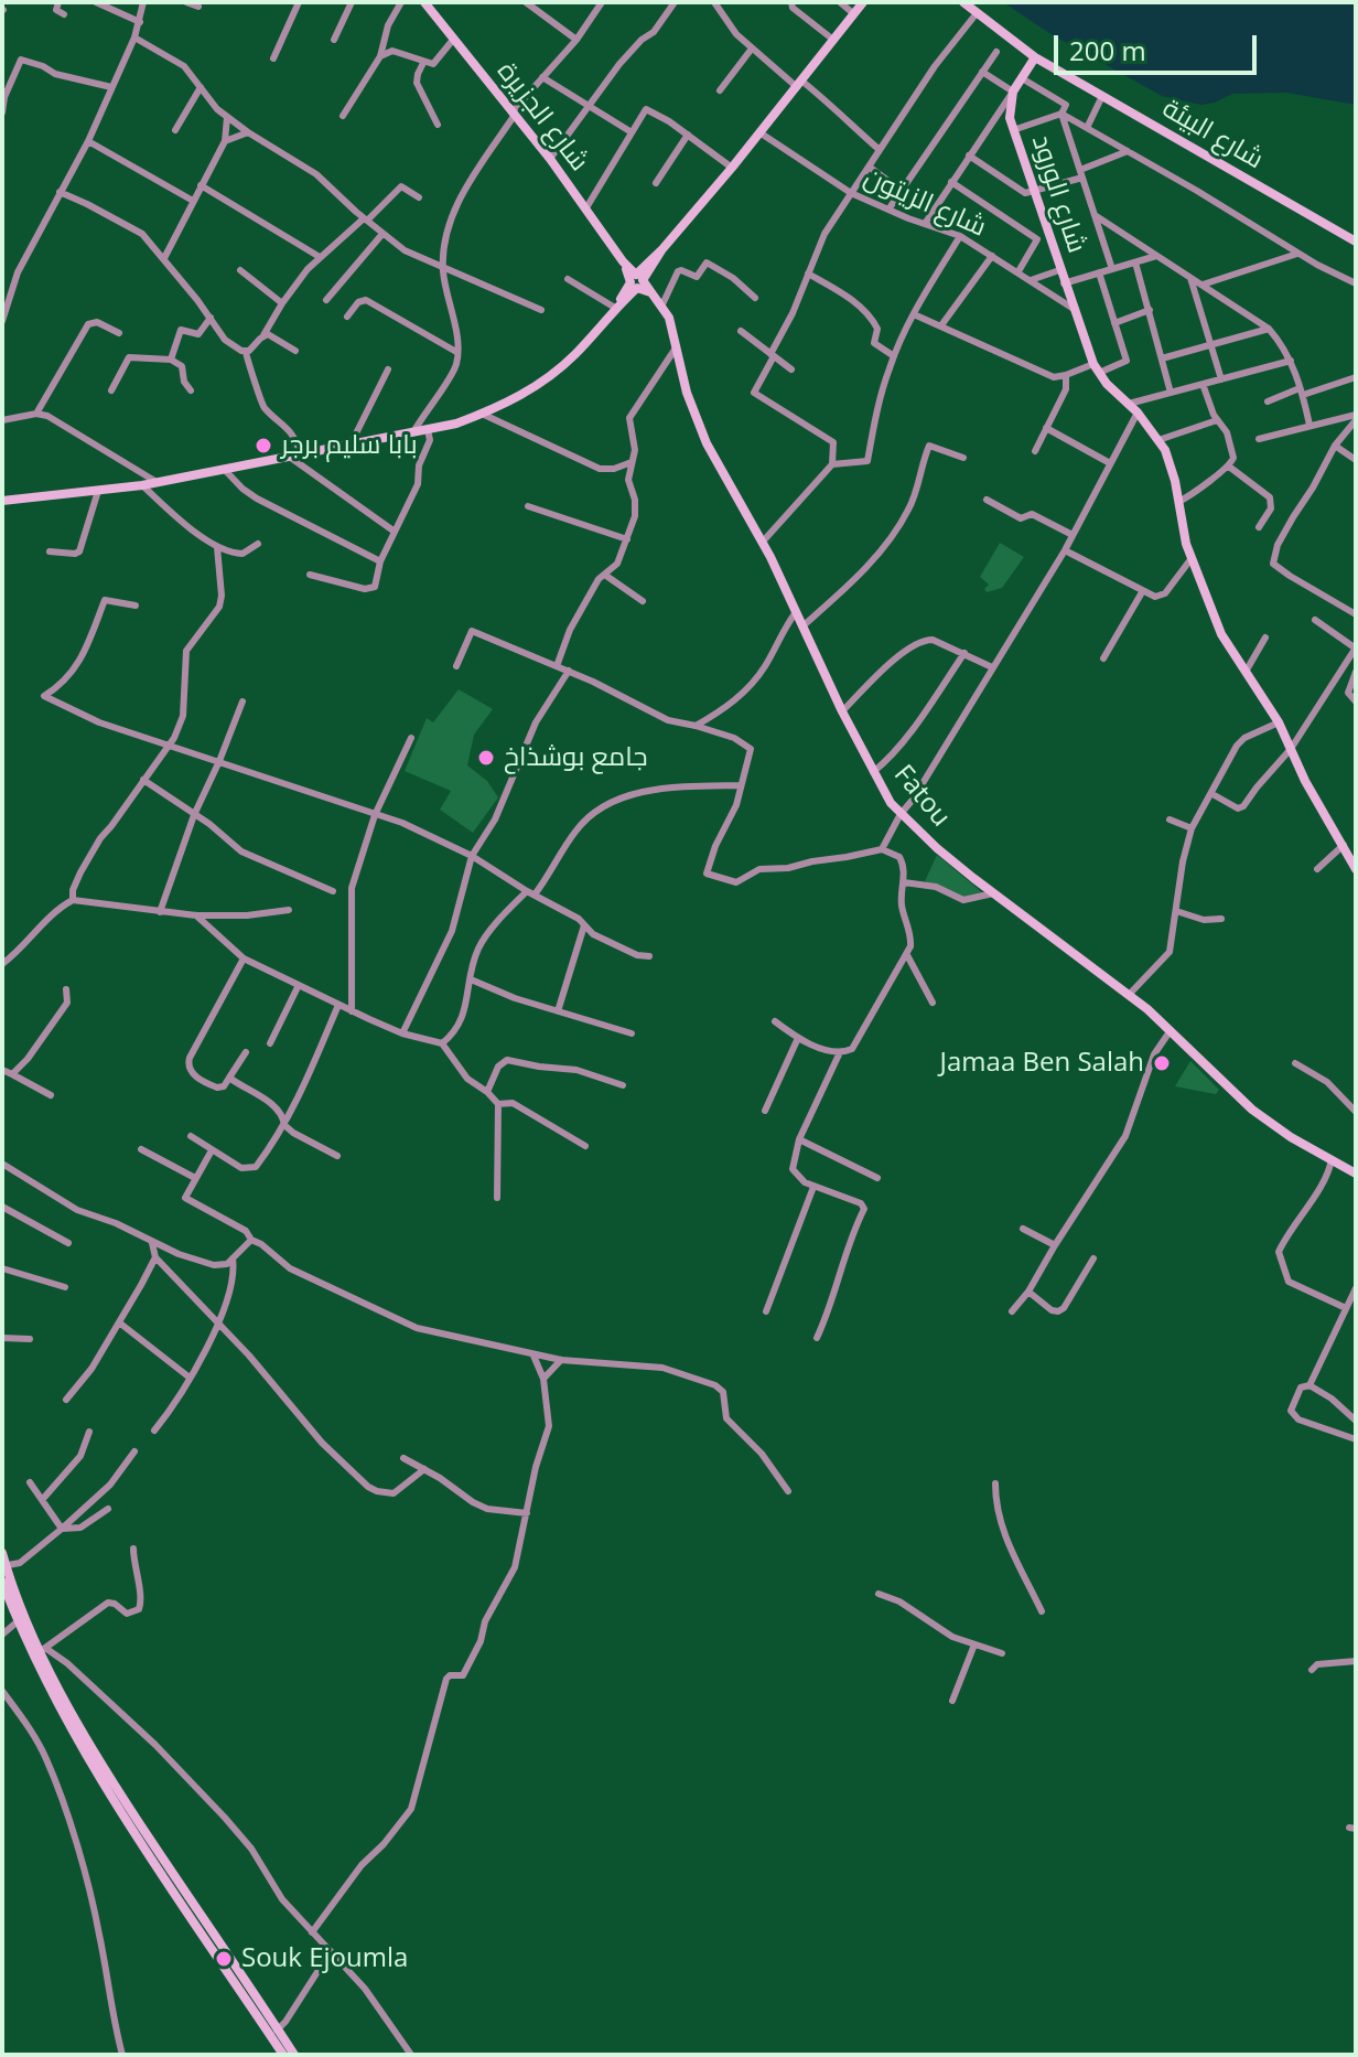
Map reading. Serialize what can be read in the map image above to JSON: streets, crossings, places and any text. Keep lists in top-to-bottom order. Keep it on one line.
{"streets":{"street":["شارع الجزيرة","شارع البيئة","شارع الورود","شارع الزيتون","Fatou"]},"crossings":[["شارع الجزيرة","Fatou"],["شارع الورود","شارع الزيتون"]],"places":["بابا سليم برجر","جامع بوشذاخ","Jamaa Ben Salah","Souk Ejoumla"],"scale_bar":"200 m"}
